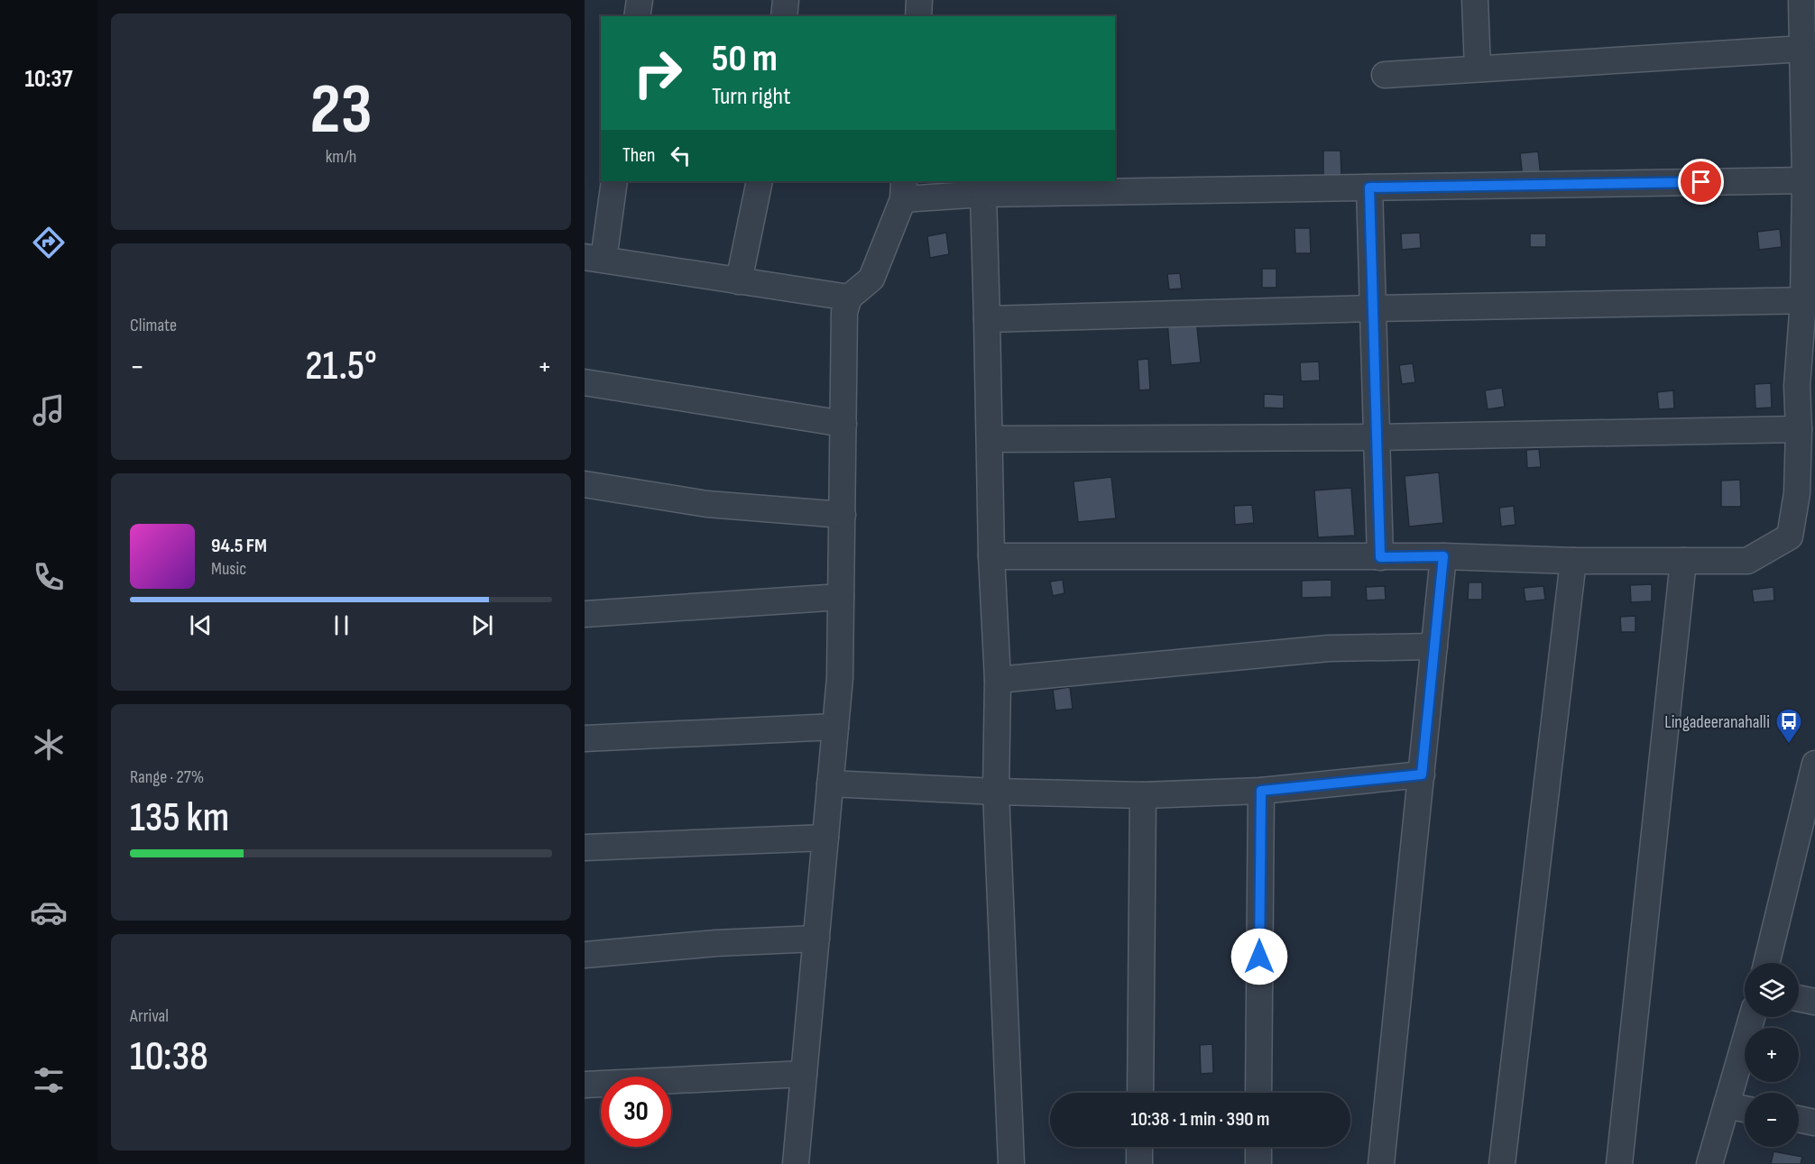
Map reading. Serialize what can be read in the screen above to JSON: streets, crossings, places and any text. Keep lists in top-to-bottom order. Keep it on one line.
{"places":{"bus stop":["Lingadeeranahalli"]},"page":{"tabs":"10:37","tile":[["23","km/h"],"Climate",["Range · 27%","135 km"],["Arrival","10:38"]],"turn":["50 m","Turn right"],"then":"Then","heat":["−","21.5°","+"],"song":["94.5 FM","Music"],"map_buttons":["+","−"],"limit":"30","trip":"10:38 · 1 min · 390 m"}}
